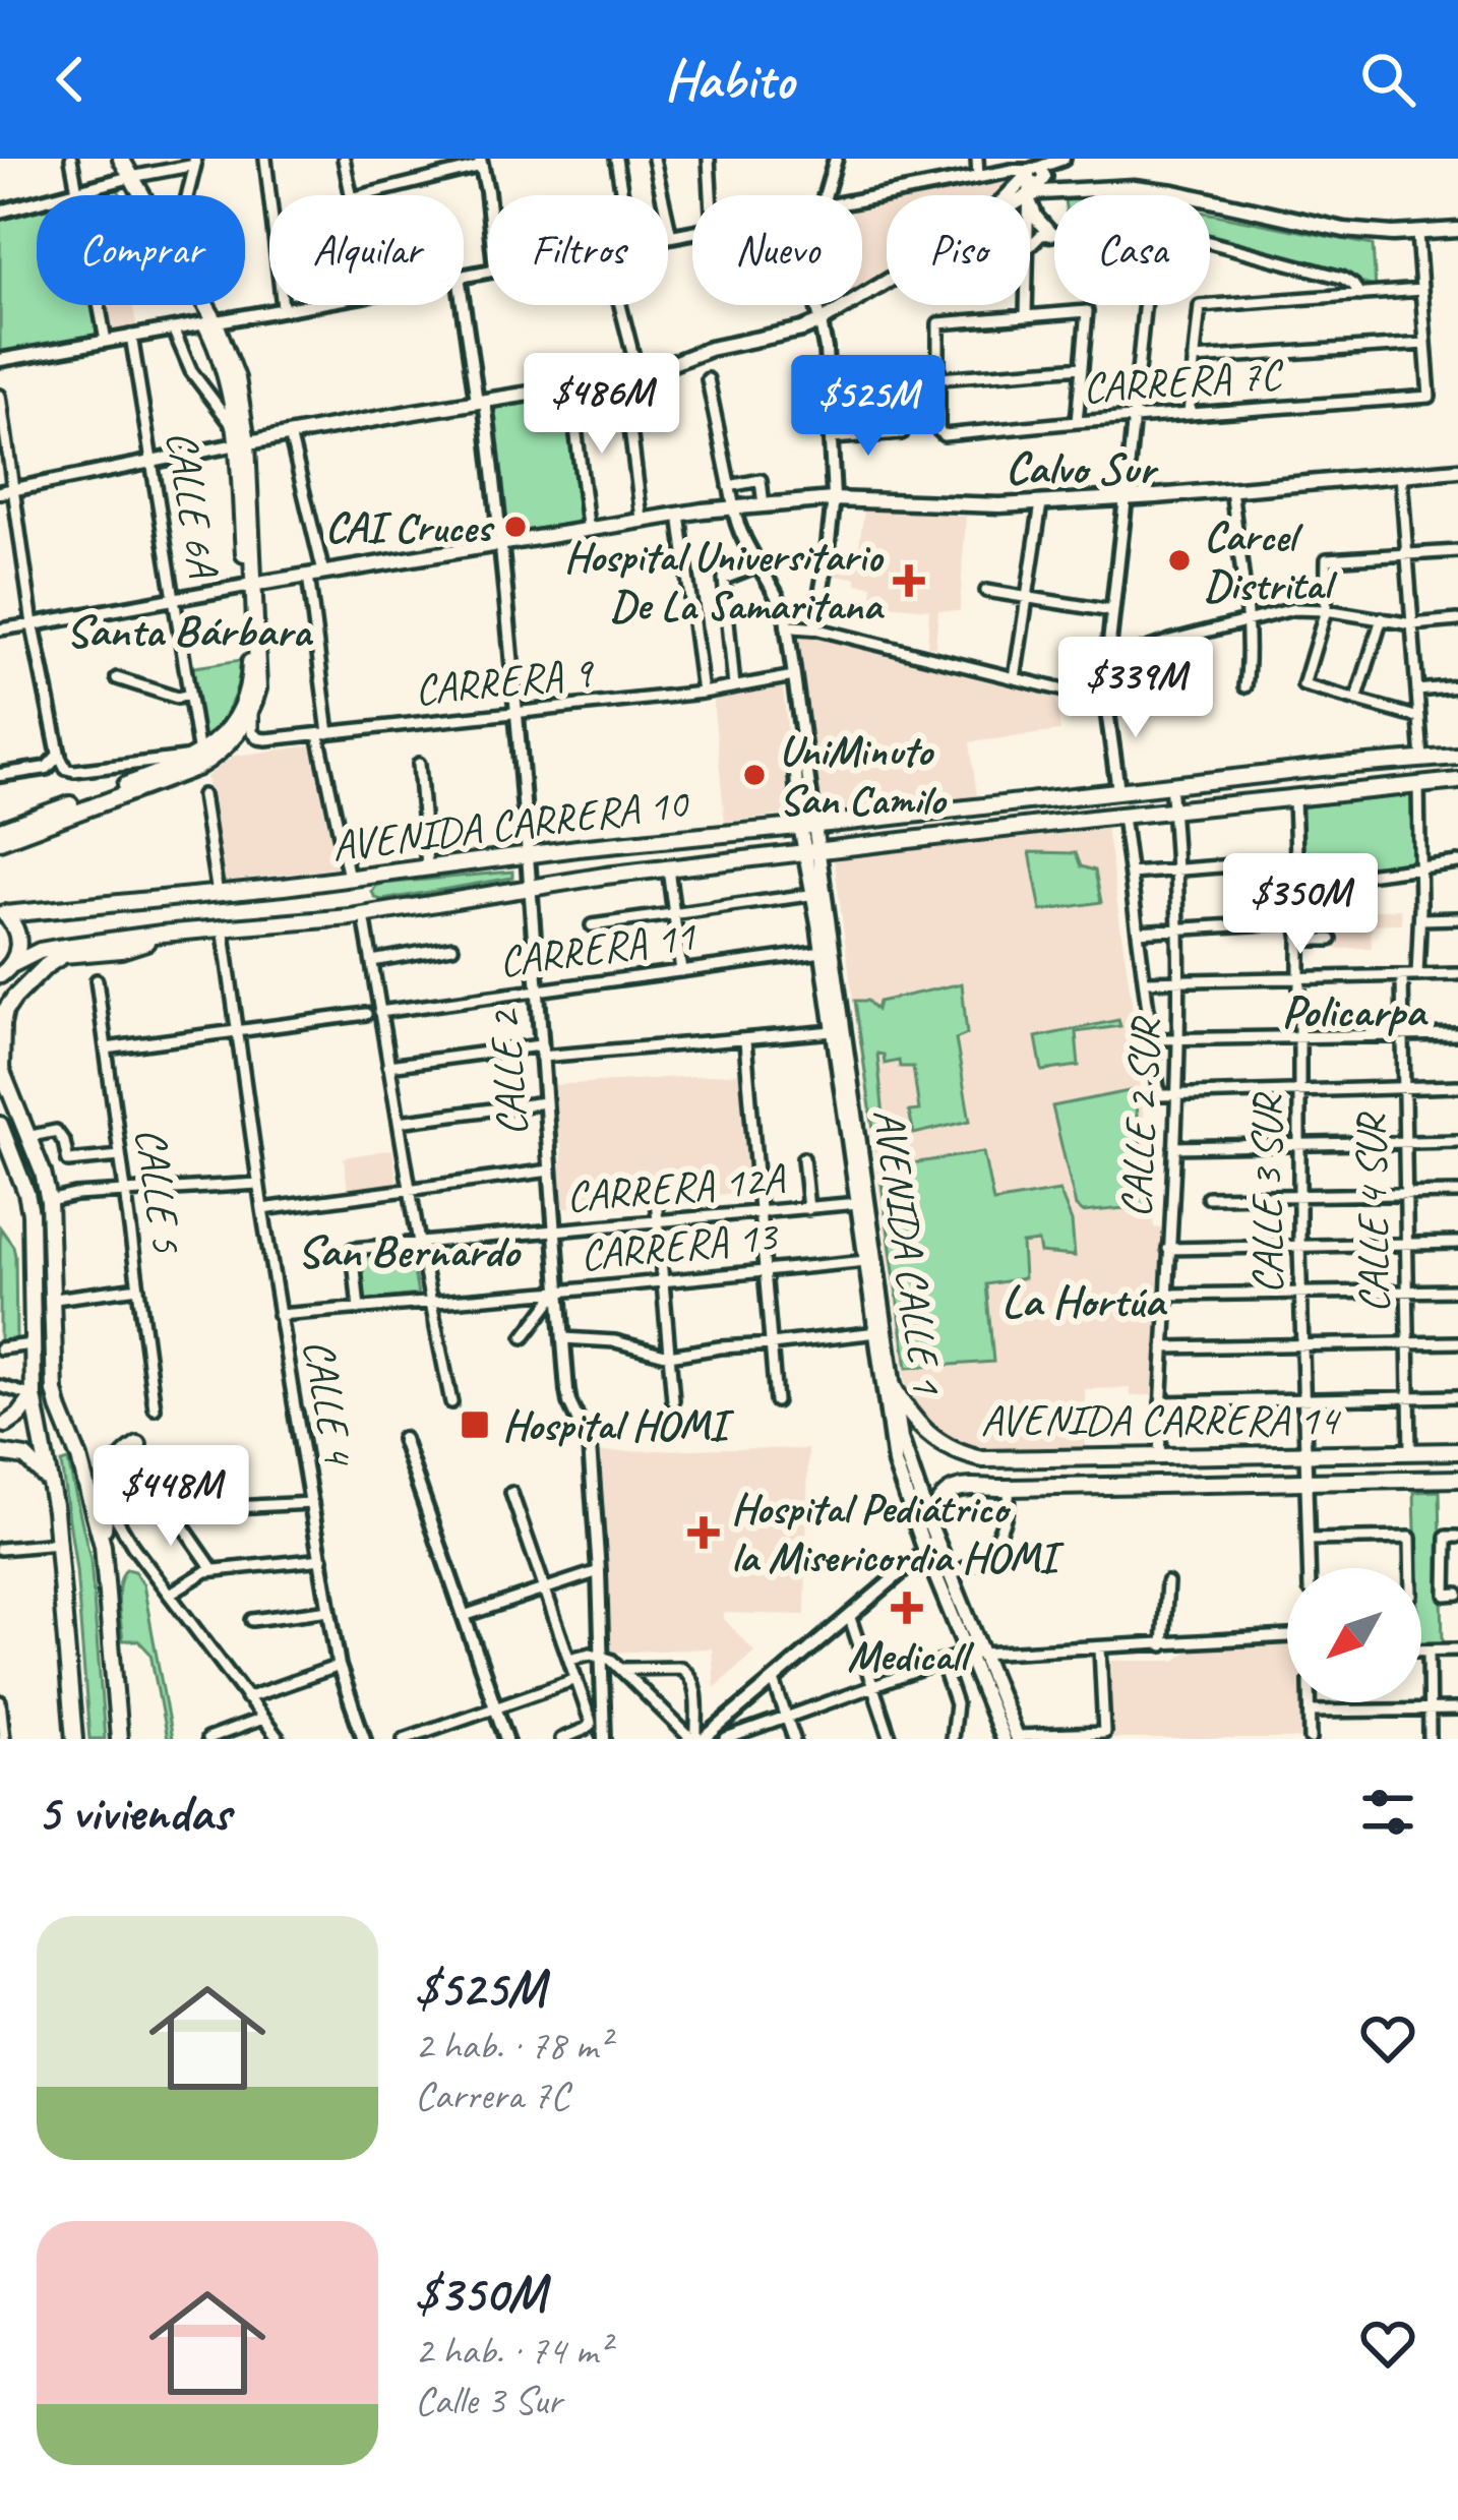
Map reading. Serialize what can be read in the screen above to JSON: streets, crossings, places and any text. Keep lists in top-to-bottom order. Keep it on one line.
{"streets":{"main road":["AVENIDA CARRERA 10","AVENIDA CALLE 1","AVENIDA CARRERA 14"],"street":["CARRERA 7C","CALLE 6A","CARRERA 9","CARRERA 11","CALLE 2","CALLE 2 SUR","CARRERA 12A","CALLE 5","CALLE 3 SUR","CALLE 4 SUR","CARRERA 13","CALLE 4"]},"crossings":[["CARRERA 9","CALLE 2"],["AVENIDA CARRERA 10","CALLE 2"],["AVENIDA CARRERA 10","CALLE 2 SUR"],["AVENIDA CARRERA 10","CALLE 3 SUR"],["AVENIDA CARRERA 10","AVENIDA CALLE 1"],["AVENIDA CARRERA 10","CALLE 4"],["CARRERA 11","CALLE 2"],["CARRERA 11","CALLE 5"],["CARRERA 11","AVENIDA CALLE 1"],["CARRERA 11","CALLE 4"],["CALLE 2","CARRERA 12A"],["CALLE 2","CARRERA 13"],["CALLE 2 SUR","AVENIDA CARRERA 14"],["CARRERA 12A","CARRERA 13"],["CARRERA 12A","AVENIDA CALLE 1"],["CALLE 3 SUR","AVENIDA CARRERA 14"],["CALLE 4 SUR","AVENIDA CARRERA 14"],["CARRERA 13","AVENIDA CALLE 1"],["CARRERA 13","CALLE 4"],["AVENIDA CALLE 1","AVENIDA CARRERA 14"]],"districts":["Calvo Sur","Santa Bárbara","Policarpa","San Bernardo","La Hortúa"],"places":{"other":["CAI Cruces","Carcel Distrital","UniMinuto San Camilo"],"health":["Hospital Universitario De La Samaritana","Hospital Pediátrico la Misericordia HOMI","Medicall"],"transit":["Hospital HOMI"]},"north":"bottom left","page":{"header":"Habito","chip":["Comprar","Alquilar","Filtros","Nuevo","Piso","Casa"],"price":["$486M","$525M","$339M","$350M","$448M"],"heading":"5 viviendas","list":[{"name":"$525M","note":"2 hab. · 78 m² · Carrera 7C"},{"name":"$350M","note":"2 hab. · 74 m² · Calle 3 Sur"}]}}
